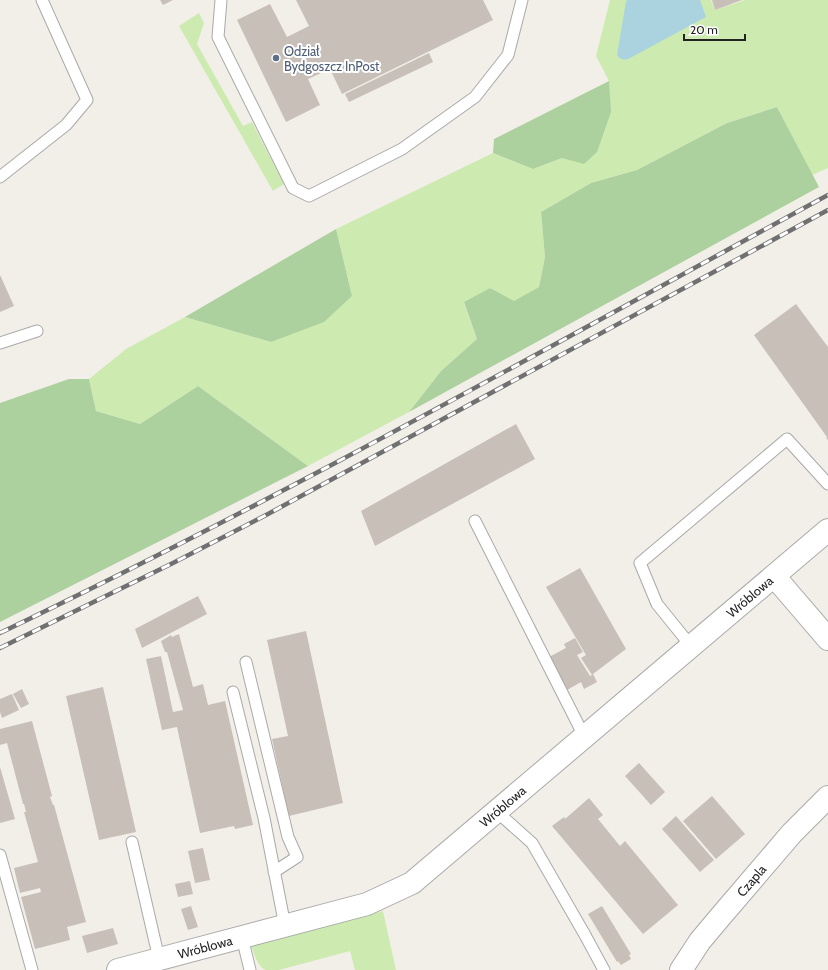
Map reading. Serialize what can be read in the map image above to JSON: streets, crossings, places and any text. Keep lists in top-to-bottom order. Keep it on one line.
{"streets":{"street":["Wróblowa","Czapla"]},"places":["Odział Bydgoszcz InPost"],"scale_bar":"20 m"}
